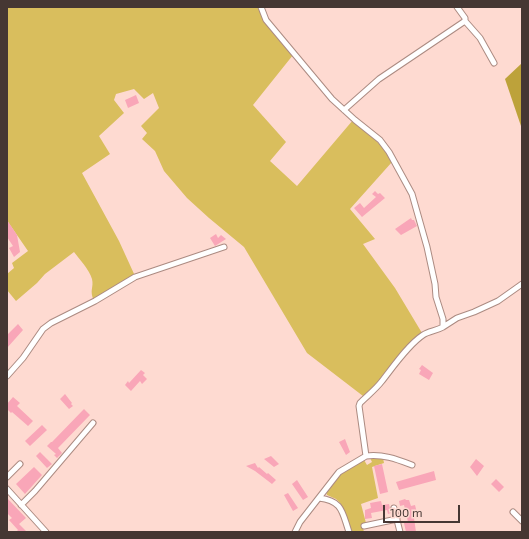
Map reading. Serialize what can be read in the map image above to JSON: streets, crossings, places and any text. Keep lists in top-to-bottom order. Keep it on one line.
{"scale_bar":"100 m"}
